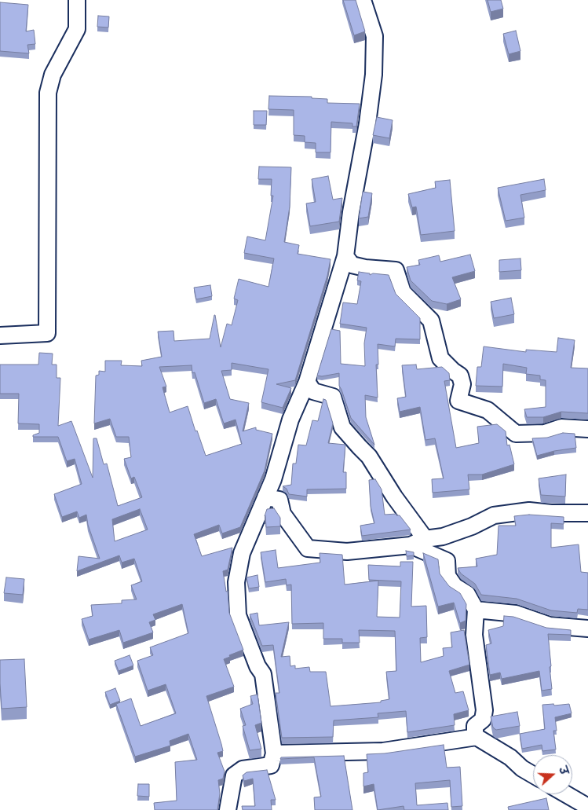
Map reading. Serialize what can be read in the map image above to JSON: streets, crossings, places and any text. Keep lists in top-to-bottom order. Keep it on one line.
{"north":"right"}
